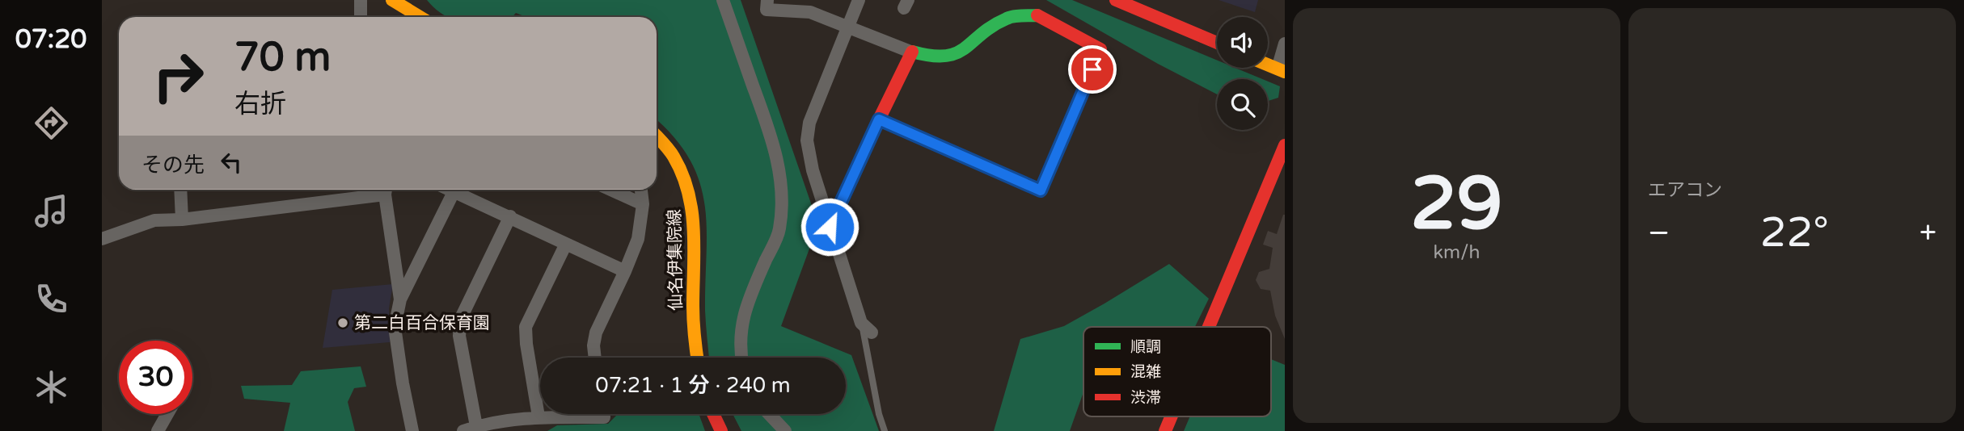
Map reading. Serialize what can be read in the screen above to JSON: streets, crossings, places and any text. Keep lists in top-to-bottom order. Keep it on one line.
{"streets":{"street":["仙名伊集院線"]},"places":["第二白百合保育園"],"legend":["順調","混雑","渋滞"],"page":{"tabs":"07:20","tile":[["29","km/h"],"エアコン"],"turn":["70 m","右折"],"then":"その先","heat":["−","22°","+"],"limit":"30","trip":"07:21 · 1 分 · 240 m"}}
